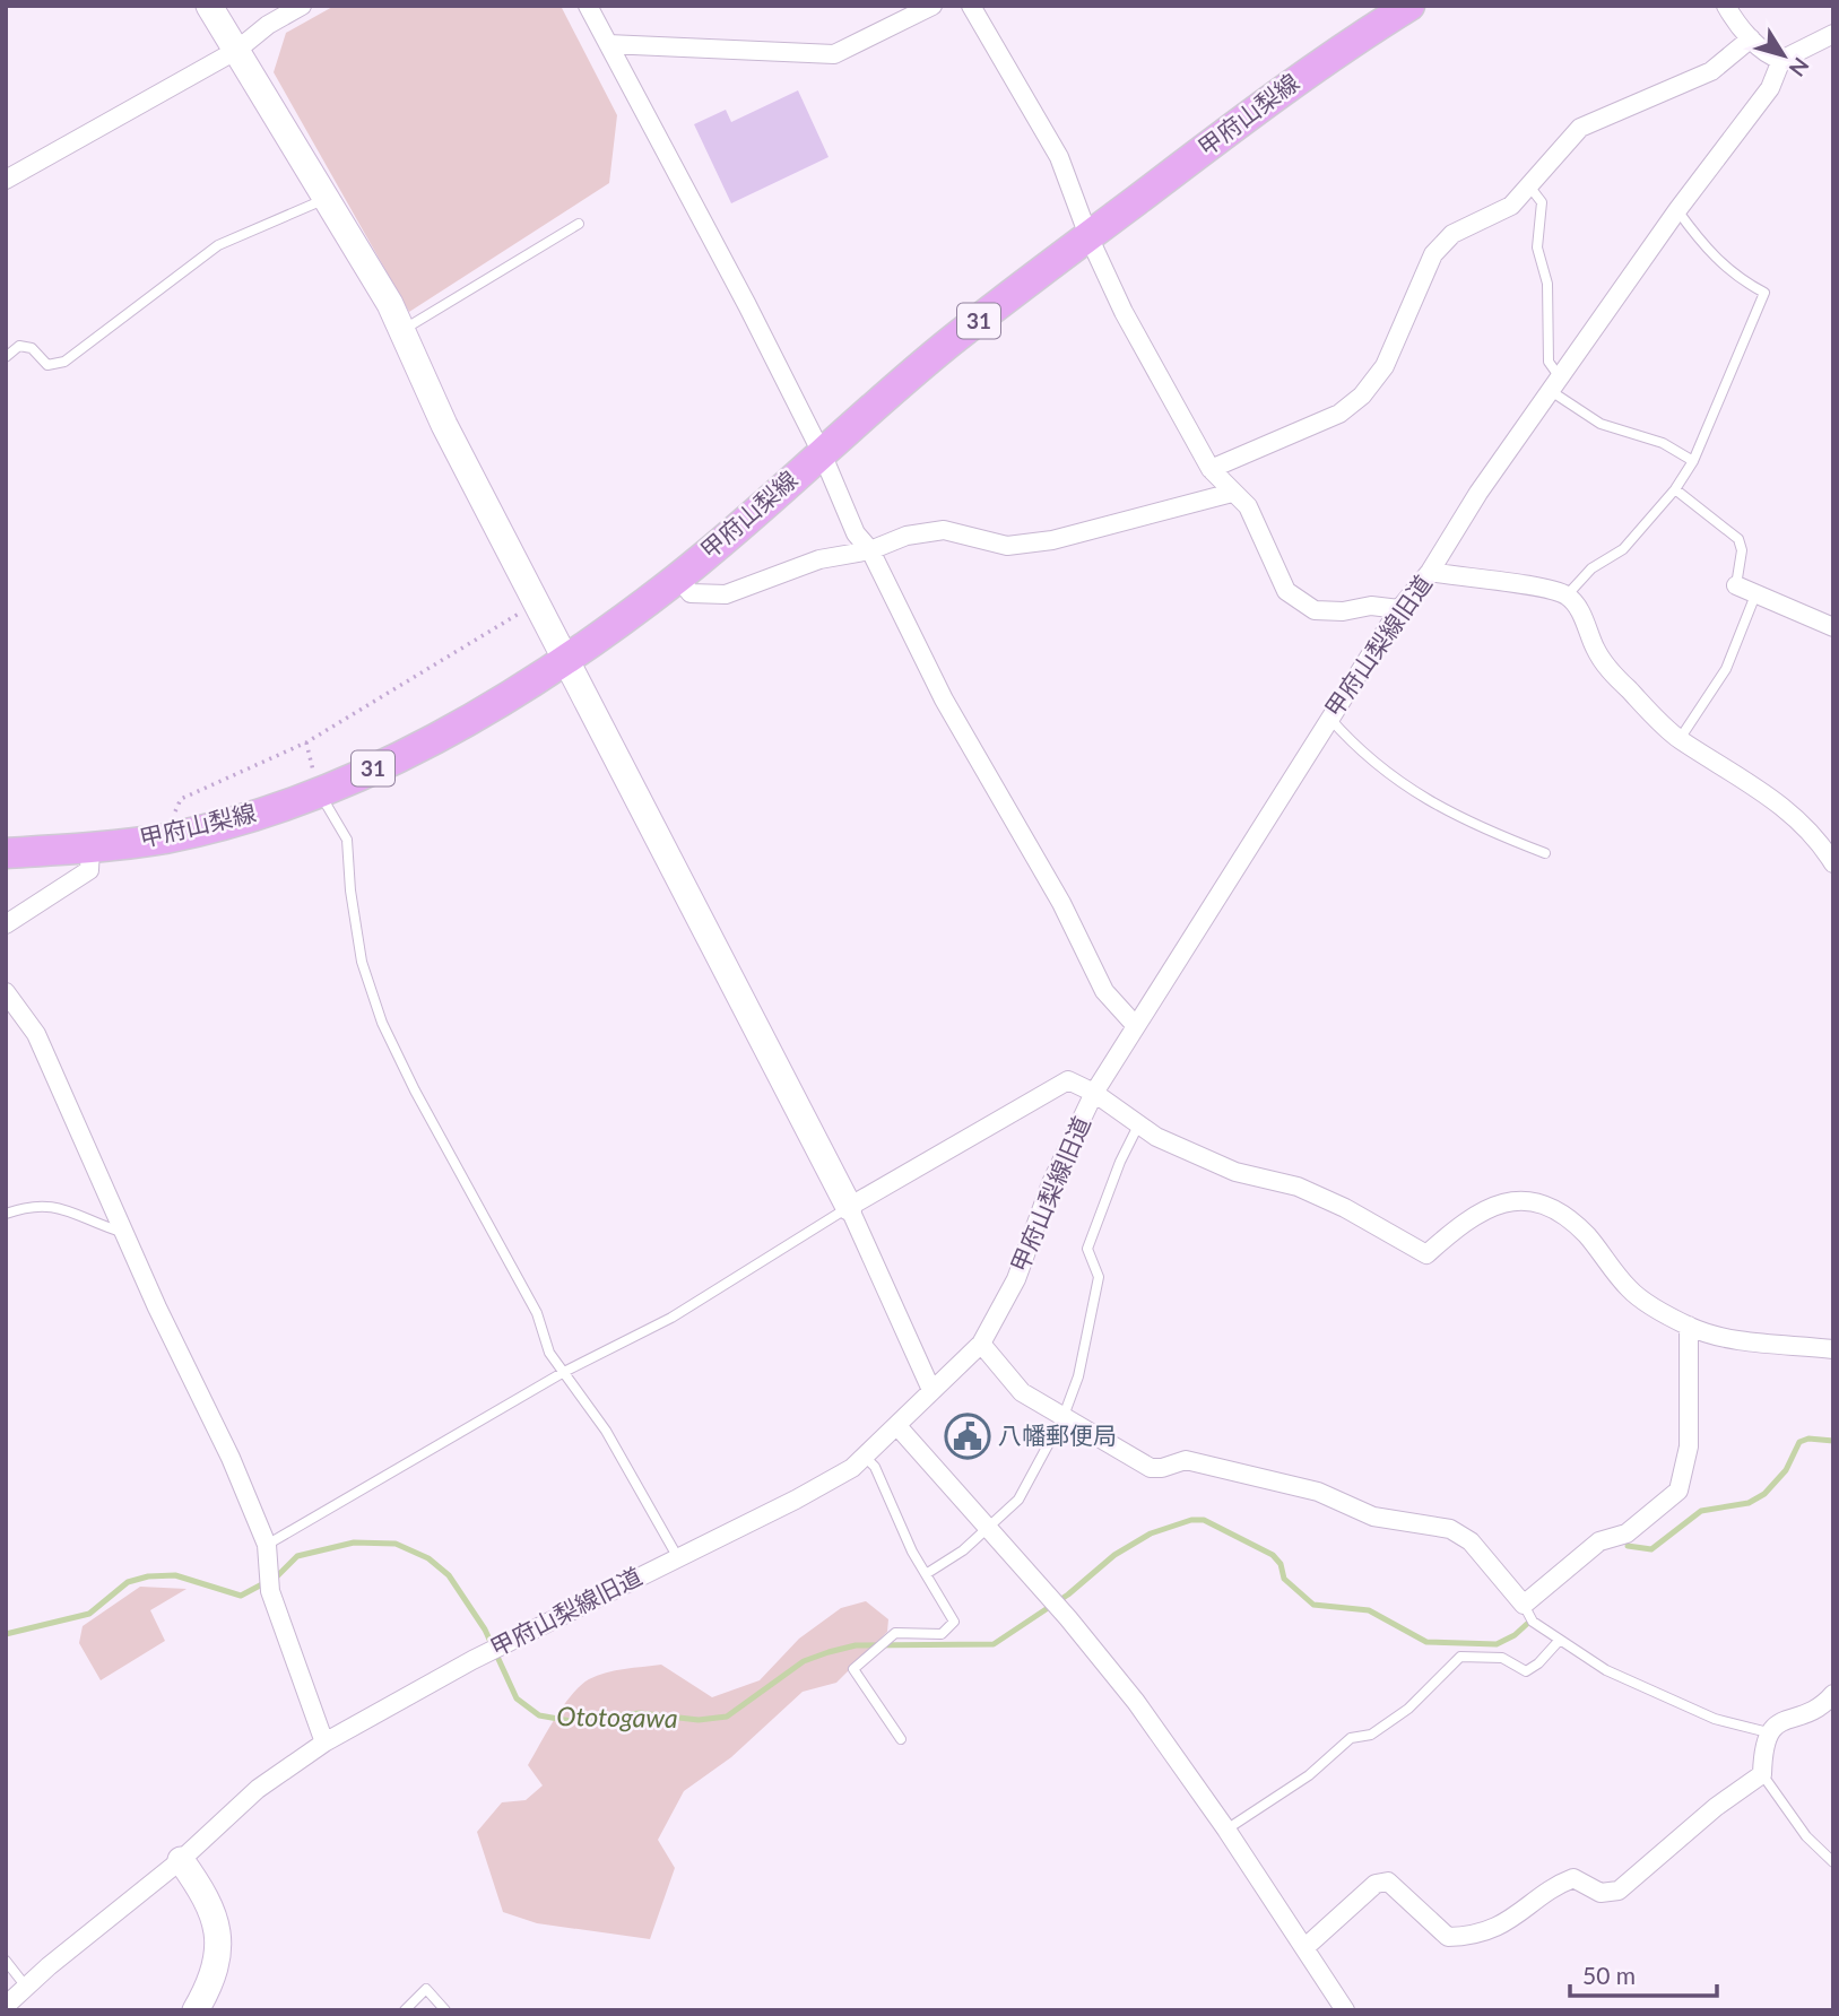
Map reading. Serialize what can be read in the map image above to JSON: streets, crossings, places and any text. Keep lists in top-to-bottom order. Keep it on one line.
{"streets":{"main road":["甲府山梨線","31"],"street":["甲府山梨線旧道"]},"water":["Ototogawa"],"places":{"public building":["八幡郵便局"]},"scale_bar":"50 m","north":"bottom right"}
